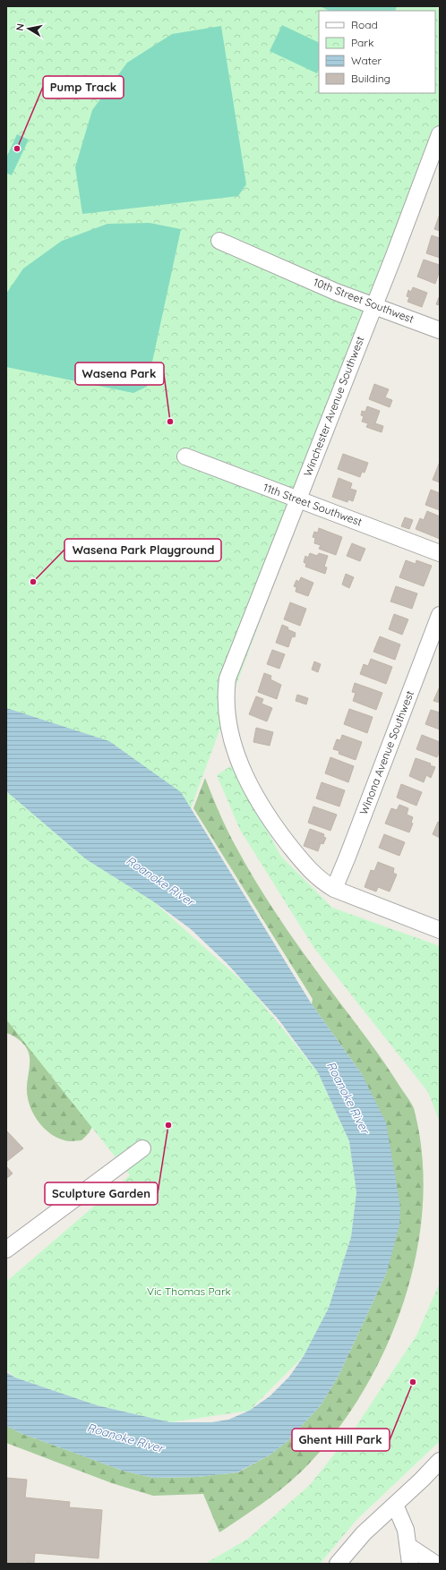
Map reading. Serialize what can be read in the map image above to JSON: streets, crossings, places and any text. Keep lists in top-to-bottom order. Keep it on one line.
{"streets":{"street":["10th Street Southwest","Winchester Avenue Southwest","11th Street Southwest","Winona Avenue Southwest"]},"crossings":[["10th Street Southwest","Winchester Avenue Southwest"],["Winchester Avenue Southwest","11th Street Southwest"],["Winchester Avenue Southwest","Winona Avenue Southwest"]],"water":["Roanoke River"],"parks":["Vic Thomas Park"],"places":["Pump Track","Wasena Park","Wasena Park Playground","Sculpture Garden","Ghent Hill Park"],"legend":["Road","Park","Water","Building"],"north":"left"}
